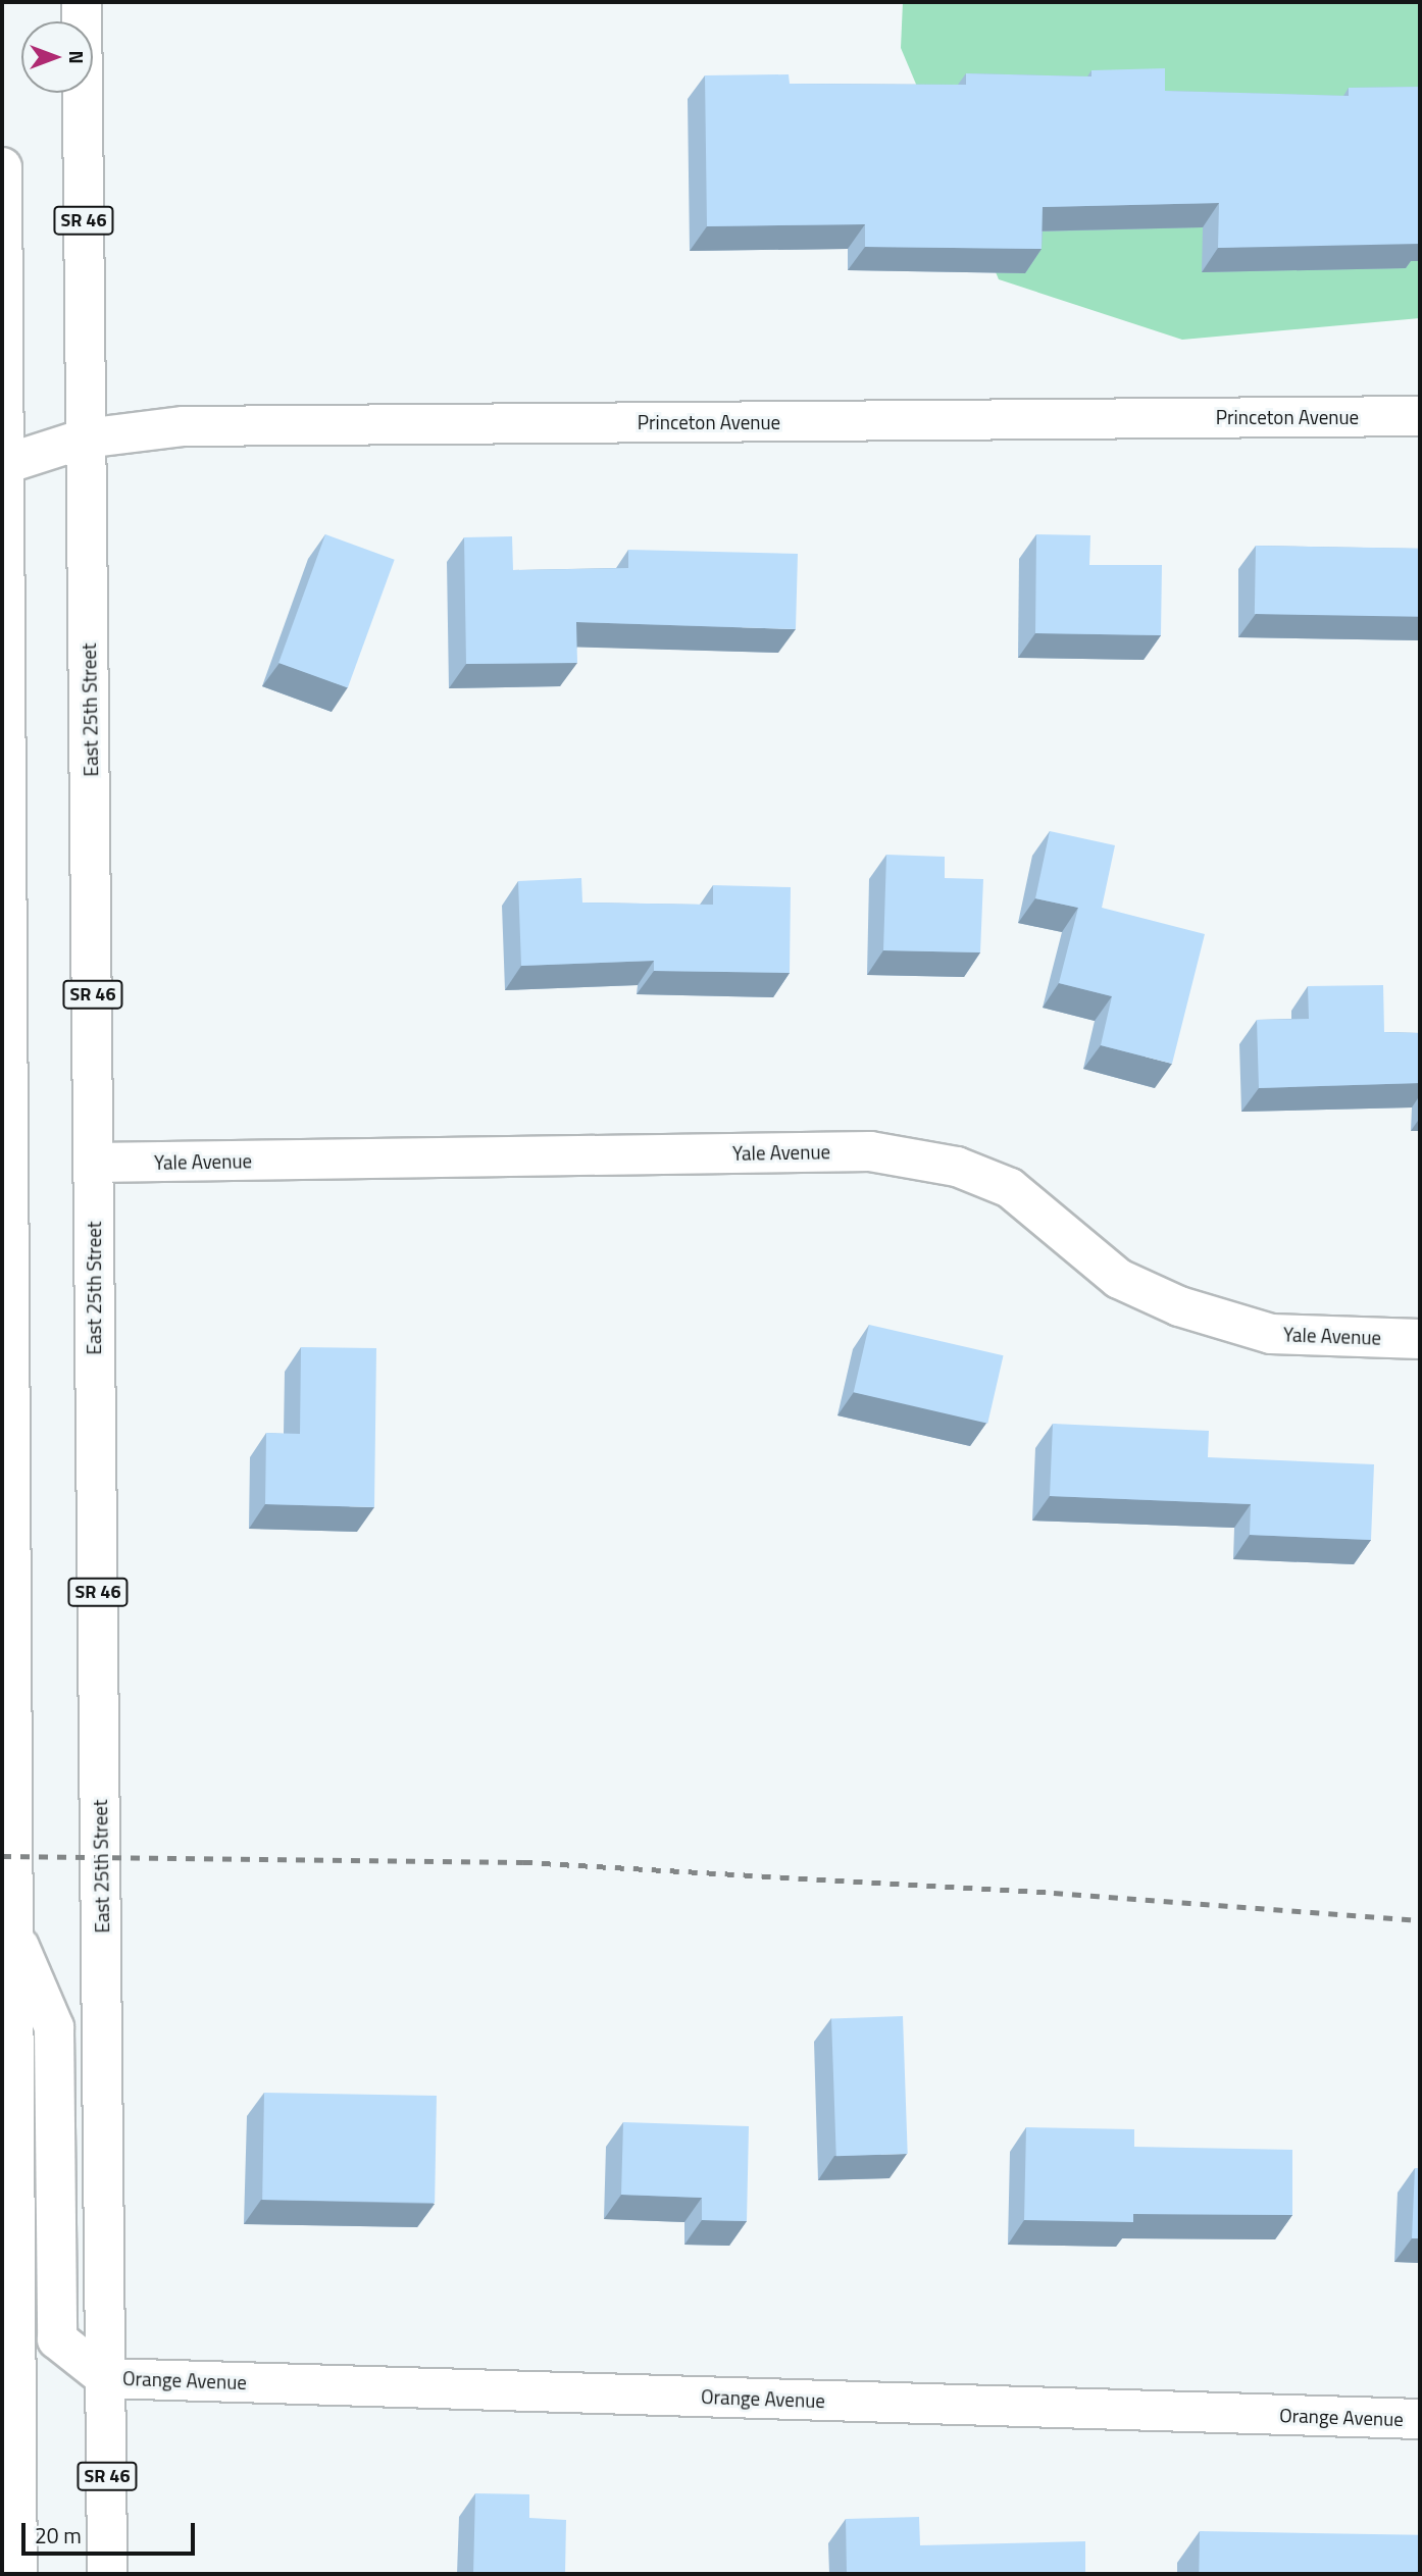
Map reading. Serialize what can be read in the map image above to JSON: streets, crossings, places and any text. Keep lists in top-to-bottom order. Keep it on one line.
{"streets":{"main road":["SR 46","Princeton Avenue","East 25th Street","Yale Avenue","Orange Avenue"]},"crossings":[["Princeton Avenue","East 25th Street"],["East 25th Street","Yale Avenue"],["East 25th Street","Orange Avenue"]],"scale_bar":"20 m","north":"right"}
